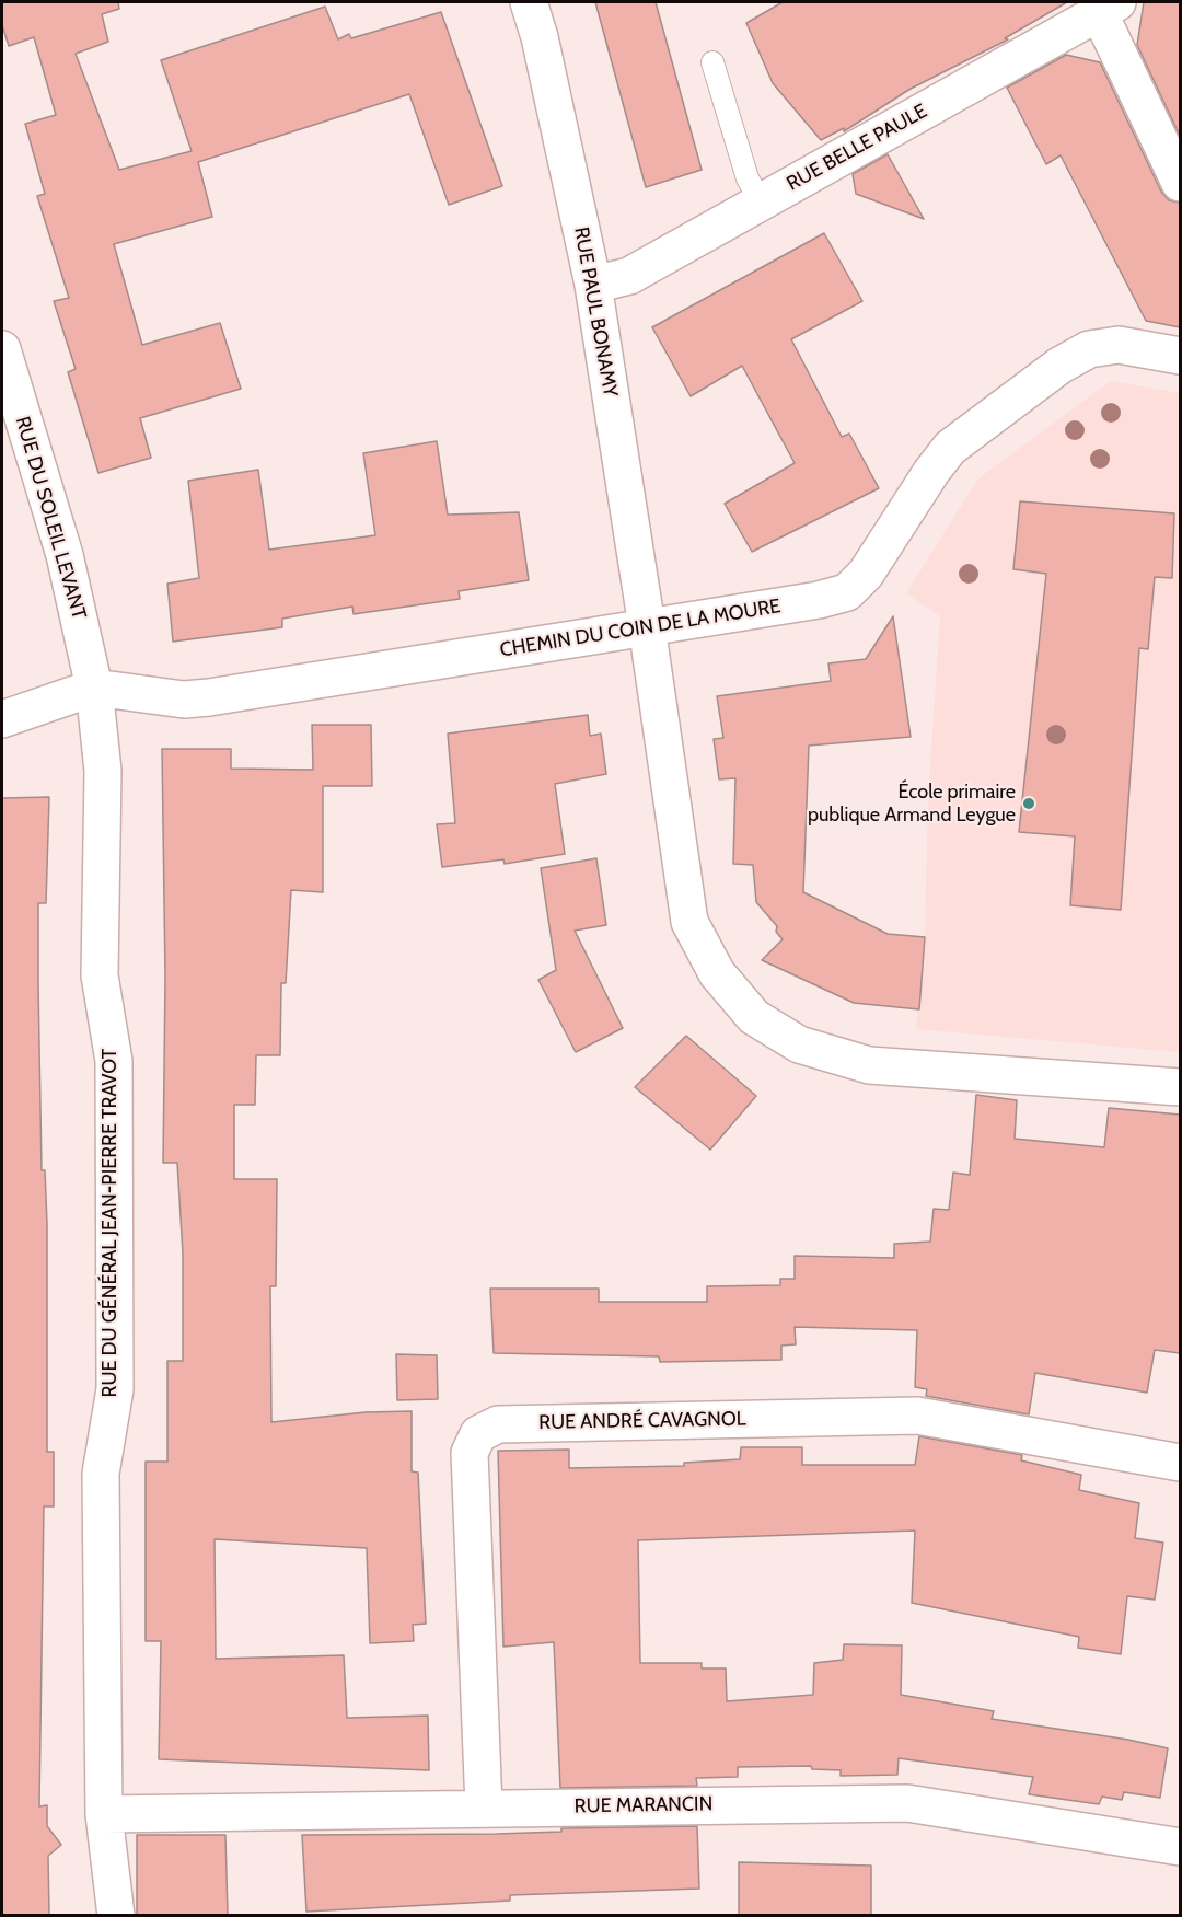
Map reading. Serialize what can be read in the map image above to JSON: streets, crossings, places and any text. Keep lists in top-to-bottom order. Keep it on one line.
{"streets":{"street":["RUE BELLE PAULE","RUE PAUL BONAMY","RUE DU SOLEIL LEVANT","CHEMIN DU COIN DE LA MOURE","RUE DU GÉNÉRAL JEAN-PIERRE TRAVOT","RUE ANDRÉ CAVAGNOL","RUE MARANCIN"]},"crossings":[["RUE BELLE PAULE","RUE PAUL BONAMY"],["RUE PAUL BONAMY","CHEMIN DU COIN DE LA MOURE"],["RUE DU SOLEIL LEVANT","CHEMIN DU COIN DE LA MOURE"],["RUE DU SOLEIL LEVANT","RUE DU GÉNÉRAL JEAN-PIERRE TRAVOT"],["CHEMIN DU COIN DE LA MOURE","RUE DU GÉNÉRAL JEAN-PIERRE TRAVOT"],["RUE DU GÉNÉRAL JEAN-PIERRE TRAVOT","RUE MARANCIN"],["RUE ANDRÉ CAVAGNOL","RUE MARANCIN"]],"places":["École primaire publique Armand Leygue"]}
